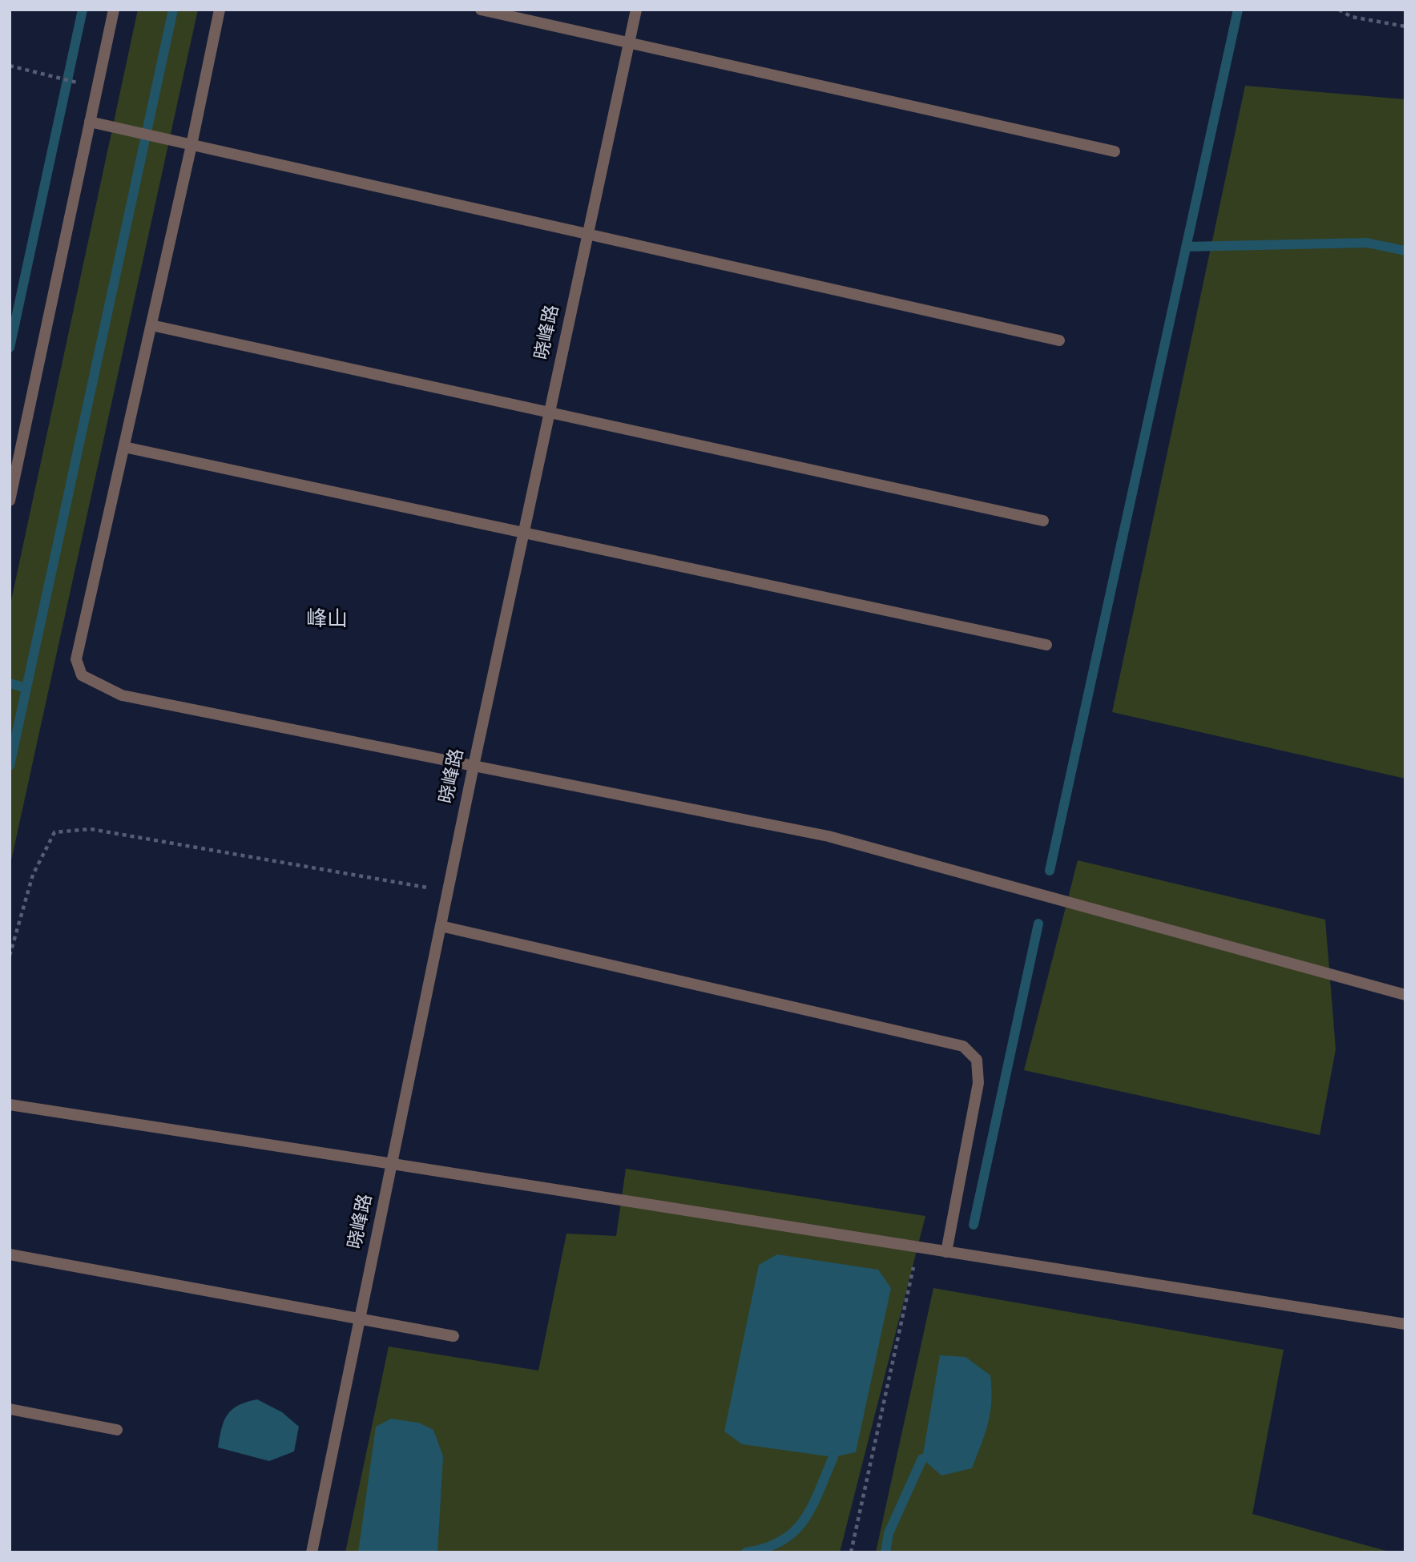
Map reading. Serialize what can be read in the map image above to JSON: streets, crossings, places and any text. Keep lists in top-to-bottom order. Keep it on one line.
{"streets":{"street":["晓峰路"]},"districts":["峰山"]}
